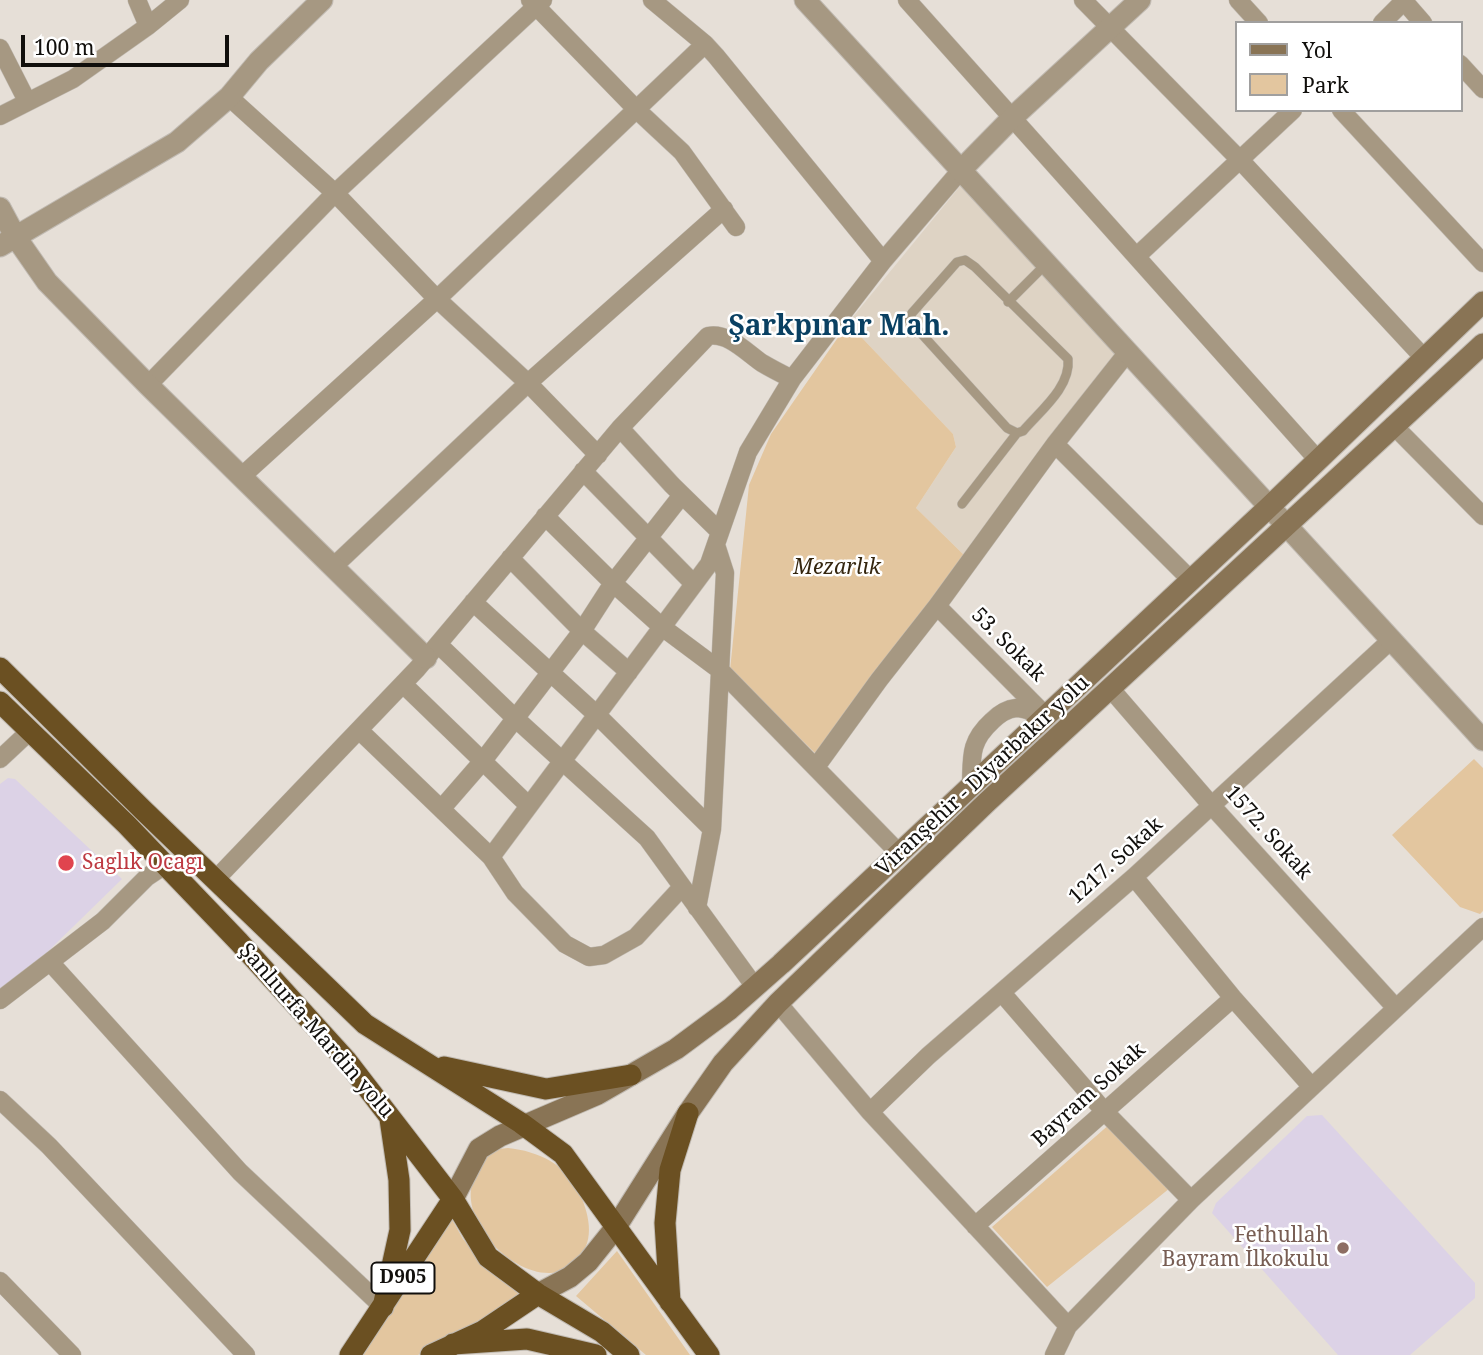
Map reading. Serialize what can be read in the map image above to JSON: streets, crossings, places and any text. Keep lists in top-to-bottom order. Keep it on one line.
{"streets":{"highway":["Şanlıurfa-Mardin yolu","D905"],"main road":["Viranşehir - Diyarbakır yolu"],"street":["53. Sokak","1572. Sokak","1217. Sokak","Bayram Sokak"]},"crossings":[["53. Sokak","Viranşehir - Diyarbakır yolu"],["Viranşehir - Diyarbakır yolu","1572. Sokak"],["Viranşehir - Diyarbakır yolu","Şanlıurfa-Mardin yolu"],["Viranşehir - Diyarbakır yolu","D905"],["1572. Sokak","1217. Sokak"],["Şanlıurfa-Mardin yolu","D905"]],"districts":["Şarkpınar Mah."],"parks":["Mezarlık"],"places":["Saglık Ocagı","Fethullah Bayram İlkokulu"],"legend":["Yol","Park"],"scale_bar":"100 m"}
